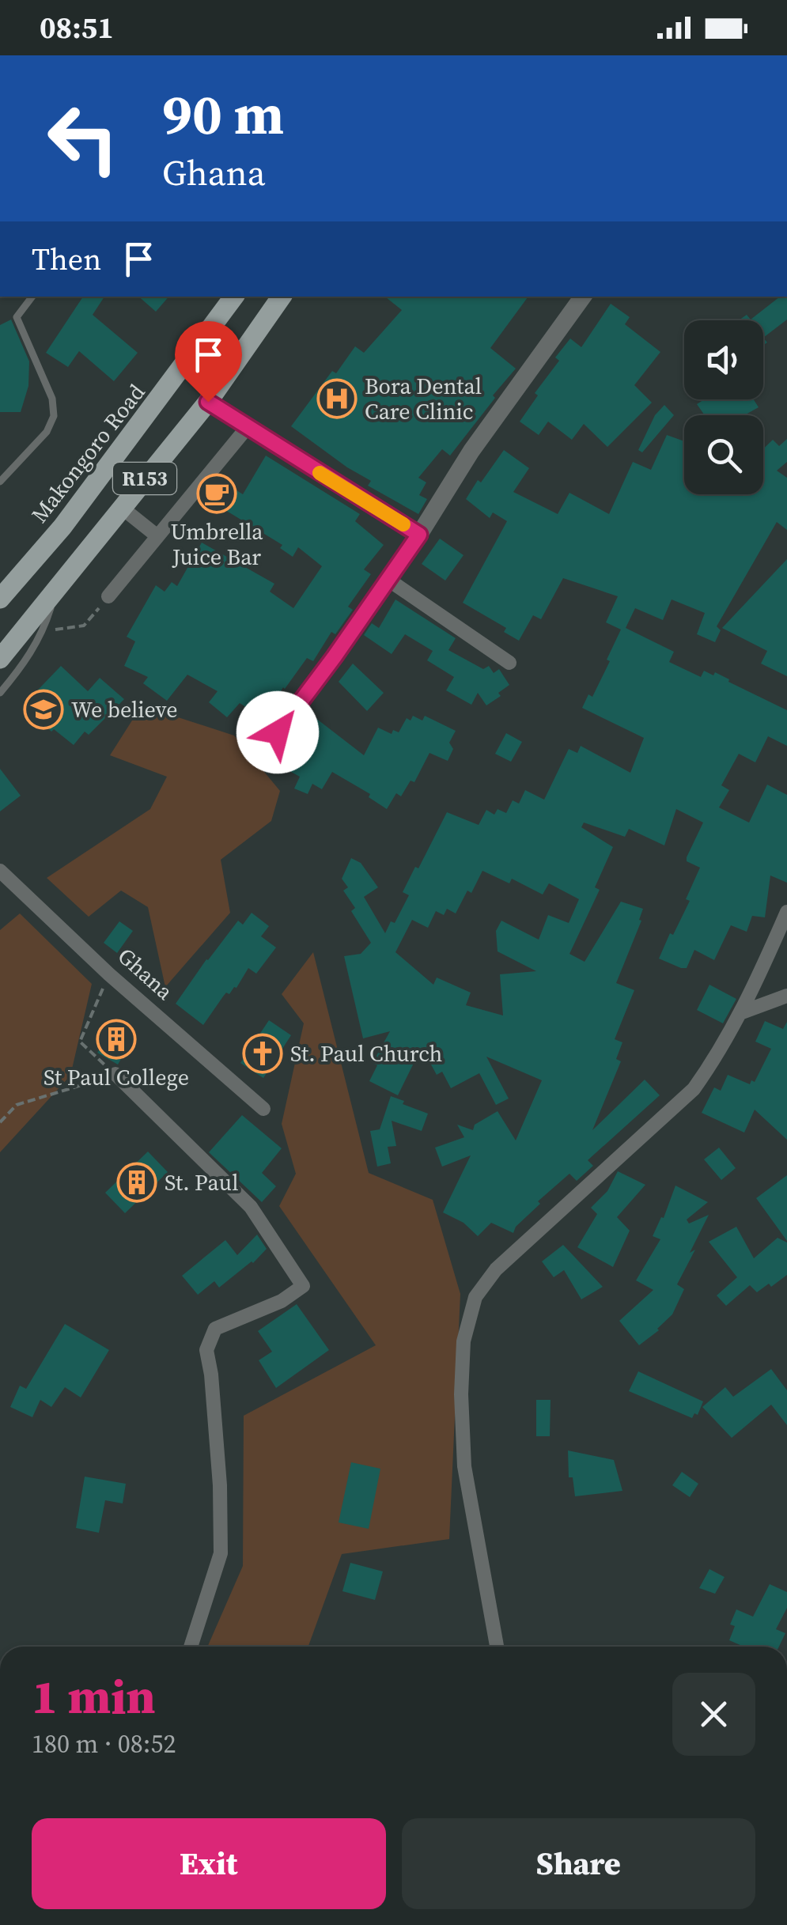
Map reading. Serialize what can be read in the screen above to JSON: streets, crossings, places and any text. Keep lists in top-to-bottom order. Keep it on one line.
{"streets":{"main road":["Makongoro Road","R153"],"street":["Ghana"]},"places":{"hospital":["Bora Dental Care Clinic"],"cafe":["Umbrella Juice Bar"],"school or university":["We believe"],"building":["St Paul College","St. Paul"],"church":["St. Paul Church"]},"page":{"status":"08:51","turn":["90 m","Ghana"],"then":"Then","heading":["1 min","180 m · 08:52"],"buttons":["Exit","Share"]}}
